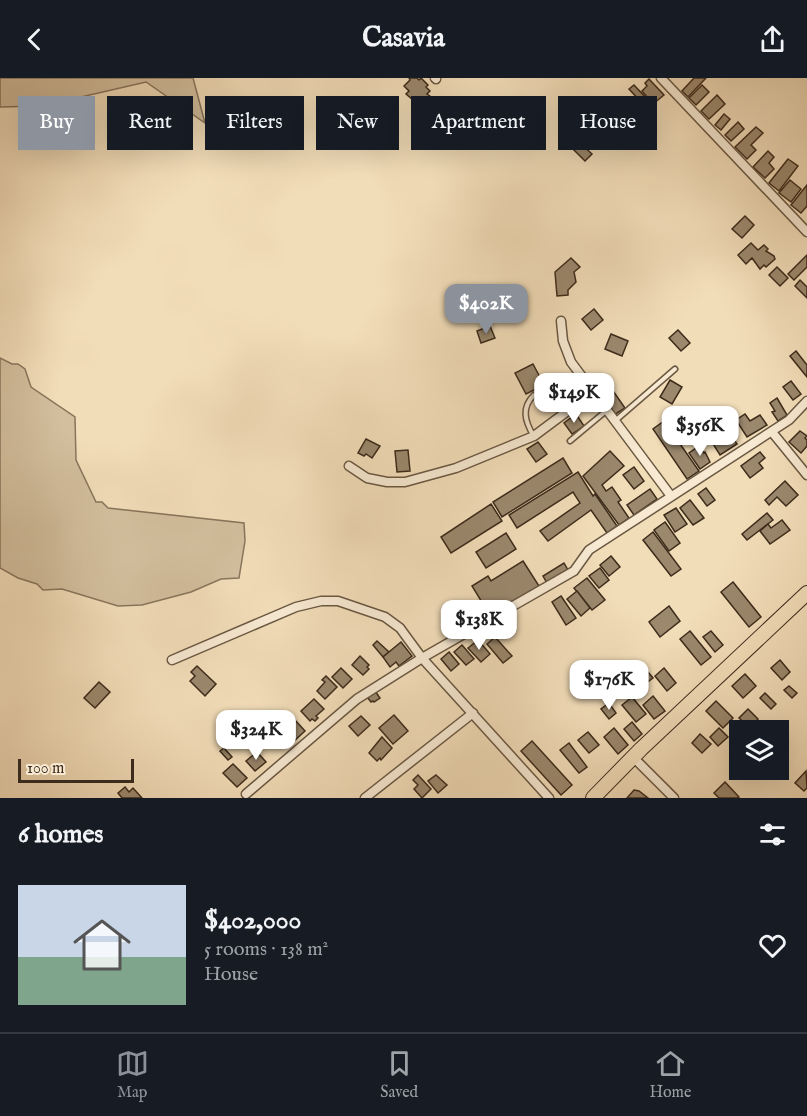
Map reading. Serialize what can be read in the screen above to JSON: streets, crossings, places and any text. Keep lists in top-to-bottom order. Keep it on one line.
{"scale_bar":"100 m","page":{"header":"Casavia","chip":["Buy","Rent","Filters","New","Apartment","House"],"price":["$402K","$149K","$356K","$138K","$176K","$324K"],"scale":"100 m","heading":"6 homes","list":[{"name":"$402,000","note":"5 rooms · 138 m² · House"}],"tabs":["Map","Saved","Home"]}}
